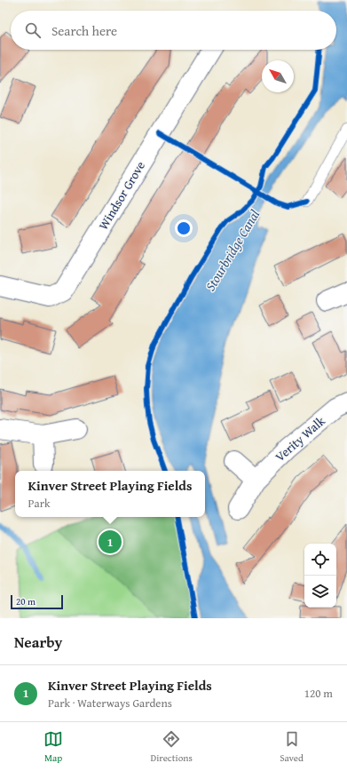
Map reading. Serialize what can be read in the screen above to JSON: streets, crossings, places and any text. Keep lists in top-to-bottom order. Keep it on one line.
{"streets":{"street":["Windsor Grove","Verity Walk"]},"water":["Stourbridge Canal"],"scale_bar":"20 m","north":"top left","page":{"search":"Search here","popup":["Kinver Street Playing Fields","Park"],"pins":"1","scale":"20 m","heading":"Nearby","list":[{"mark":"1","name":"Kinver Street Playing Fields","note":"Park · Waterways Gardens","value":"120 m"}],"nav":["Map","Directions","Saved"]}}
